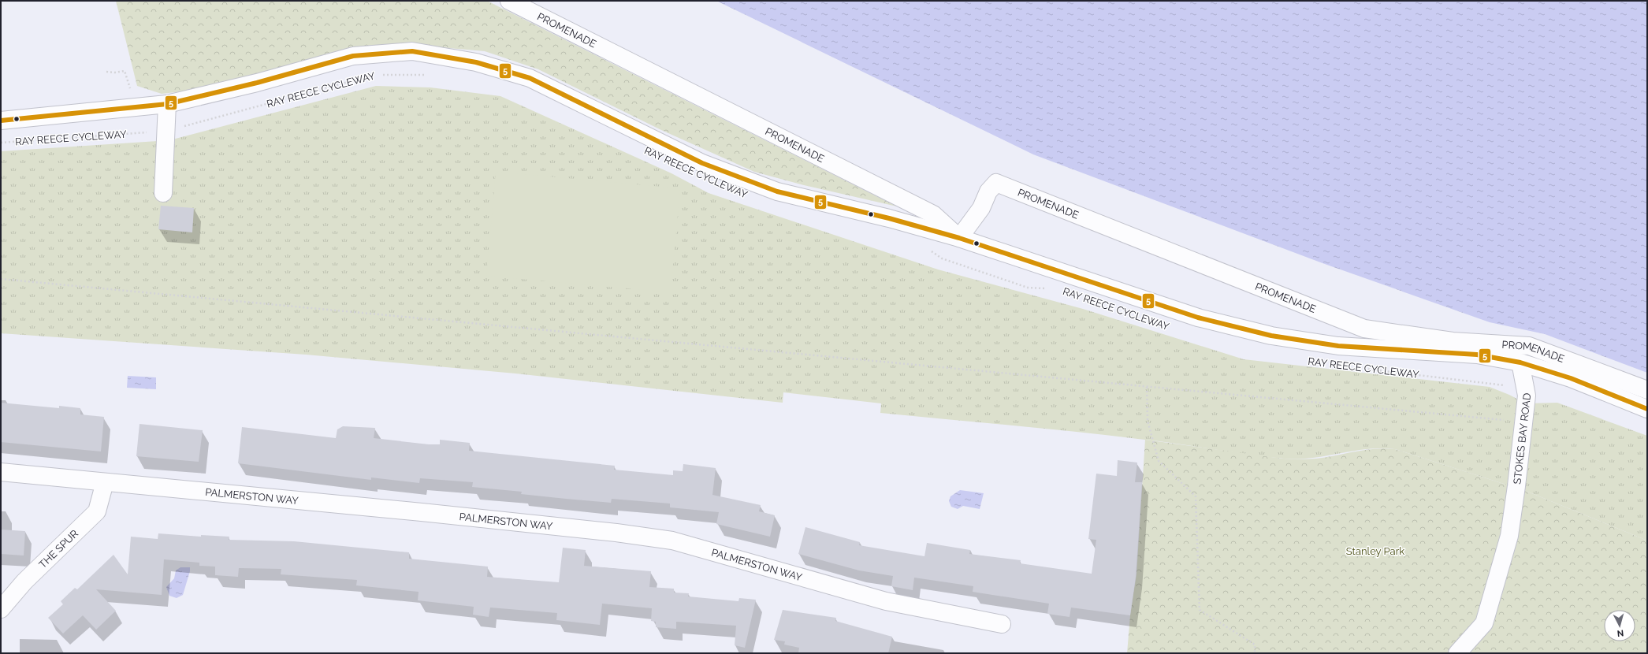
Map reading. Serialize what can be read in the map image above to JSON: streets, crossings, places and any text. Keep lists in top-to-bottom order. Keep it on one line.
{"streets":{"street":["PROMENADE","STOKES BAY ROAD","PALMERSTON WAY","THE SPUR"],"path":["RAY REECE CYCLEWAY"]},"crossings":[["RAY REECE CYCLEWAY","STOKES BAY ROAD"],["PALMERSTON WAY","THE SPUR"]],"parks":["Stanley Park"],"lines":["transit line 5"],"north":"bottom"}
